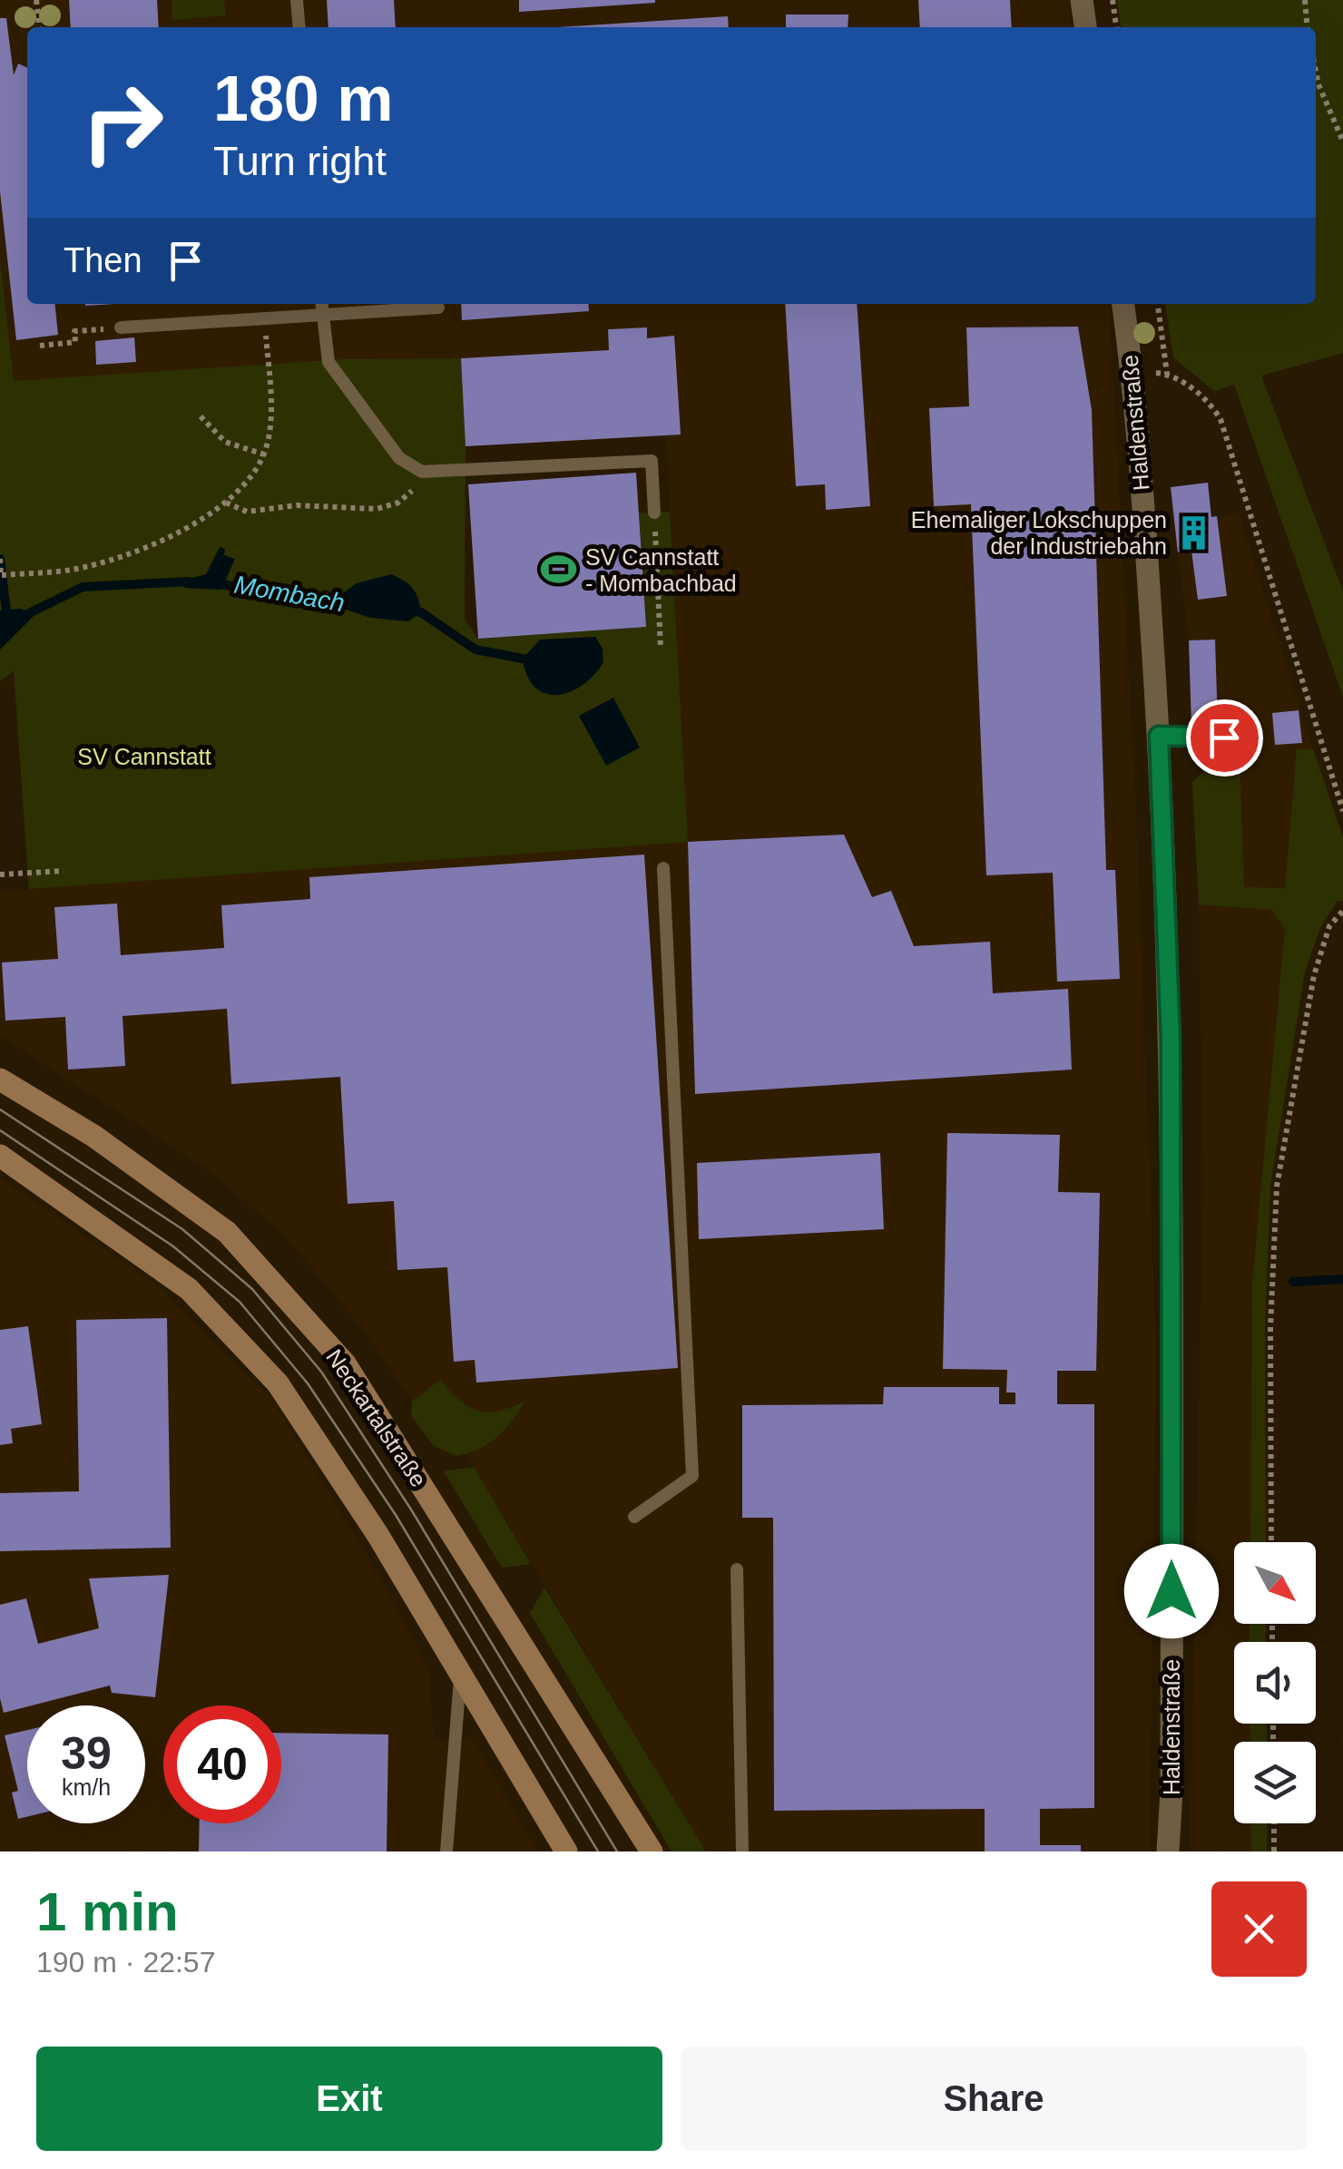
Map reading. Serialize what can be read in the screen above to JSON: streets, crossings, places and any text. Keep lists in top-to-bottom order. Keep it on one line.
{"streets":{"main road":["Neckartalstraße"],"street":["Haldenstraße"]},"water":["Mombach"],"parks":["SV Cannstatt"],"places":{"building":["Ehemaliger Lokschuppen der Industriebahn"],"sports":["SV Cannstatt - Mombachbad"]},"north":"bottom right","page":{"turn":["180 m","Turn right"],"then":"Then","speed":"39 km/h","limit":"40","heading":["1 min","190 m · 22:57"],"buttons":["Exit","Share"]}}
